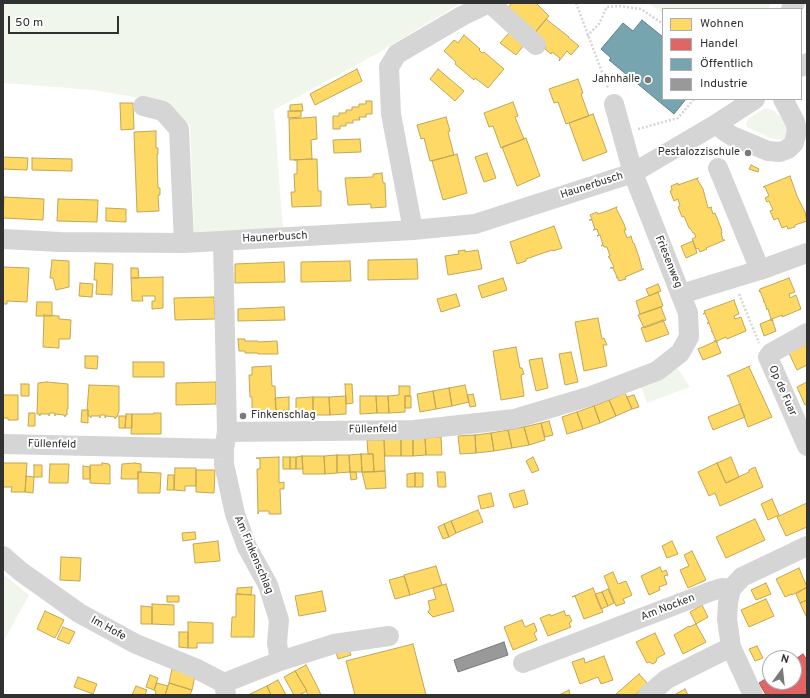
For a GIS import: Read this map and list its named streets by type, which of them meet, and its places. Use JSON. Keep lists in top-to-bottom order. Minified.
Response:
{"streets":{"street":["Haunerbusch","Friesenweg","Op de Fuar","Füllenfeld","Am Finkenschlag","Am Nocken","Im Hofe"]},"crossings":[["Haunerbusch","Friesenweg"],["Haunerbusch","Am Finkenschlag"],["Friesenweg","Füllenfeld"],["Füllenfeld","Am Finkenschlag"],["Am Finkenschlag","Im Hofe"]],"places":["Jahnhalle","Pestalozzischule","Finkenschlag"],"legend":["Wohnen","Handel","Öffentlich","Industrie"],"scale_bar":"50 m","north":"top"}
